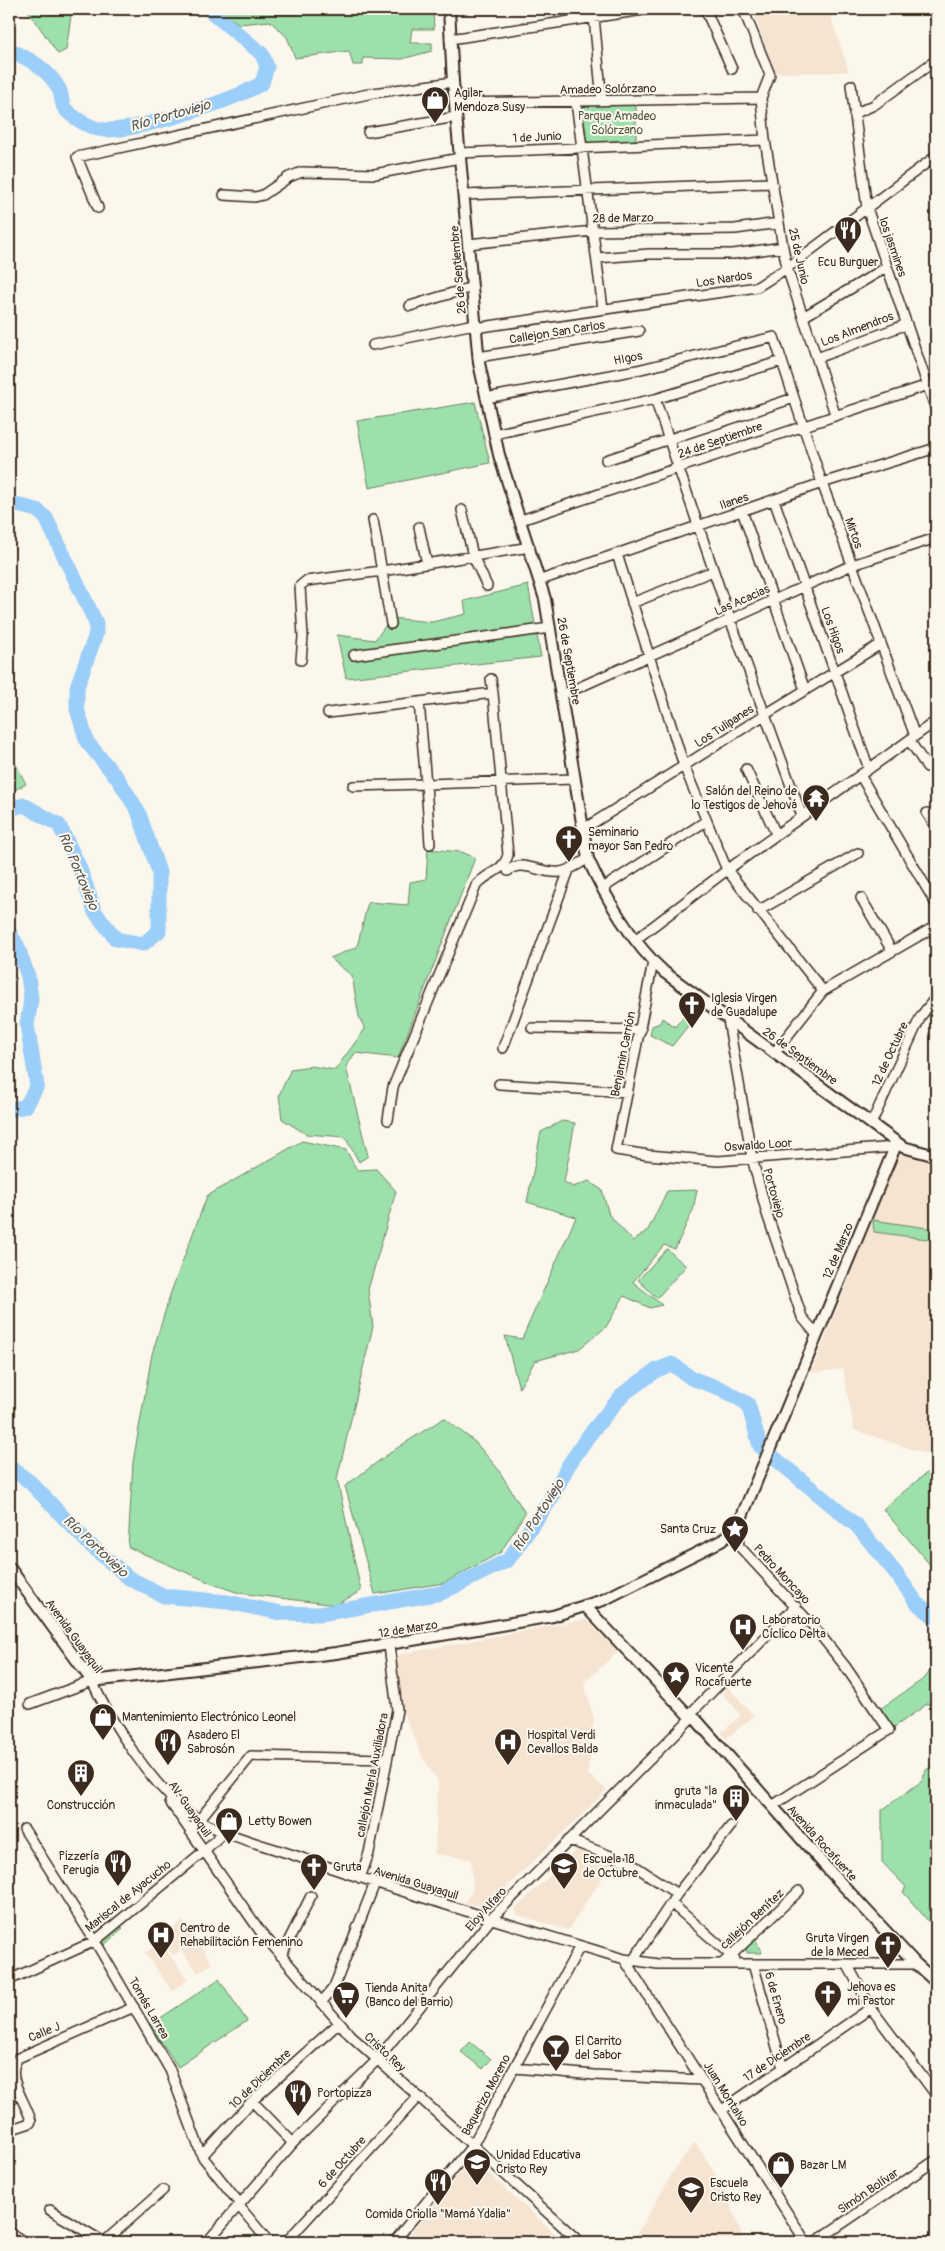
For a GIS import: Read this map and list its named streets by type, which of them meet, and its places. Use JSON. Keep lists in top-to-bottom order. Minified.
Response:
{"streets":{"street":["Amadeo Solórzano","1 de Junio","28 de Marzo","los jasmines","25 de Junio","26 de Septiembre","Los Nardos","Los Almendros","Callejon San Carlos","HIgos","24 de Septiembre","Ilanes","Mirtos","Las Acacias","Los Higos","Los Tulipanes","Benjamin Carrión","12 de Octubre","Oswaldo Loor","Portoviejo","12 de Marzo","Pedro Moncayo","Avenida Guayaquil","callejón María Auxiliadora","AV. Guayaquil","Avenida Rocafuerte","Mariscal de Ayacucho","Eloy Alfaro","callejón Benítez","6 de Enero","Tomás Larrea","Calle J","Cristo Rey","17 de Diciembre","10 de Diciembre","Juan Montalvo","Baquerizo Moreno","6 de Octubre","Simón Bolívar"]},"crossings":[["Amadeo Solórzano","25 de Junio"],["Amadeo Solórzano","26 de Septiembre"],["1 de Junio","25 de Junio"],["1 de Junio","26 de Septiembre"],["28 de Marzo","25 de Junio"],["28 de Marzo","26 de Septiembre"],["los jasmines","Los Nardos"],["los jasmines","Los Almendros"],["los jasmines","24 de Septiembre"],["25 de Junio","Los Nardos"],["25 de Junio","Los Almendros"],["25 de Junio","24 de Septiembre"],["26 de Septiembre","Los Nardos"],["26 de Septiembre","Callejon San Carlos"],["26 de Septiembre","HIgos"],["26 de Septiembre","24 de Septiembre"],["26 de Septiembre","Ilanes"],["26 de Septiembre","Las Acacias"],["26 de Septiembre","Los Tulipanes"],["26 de Septiembre","Benjamin Carrión"],["26 de Septiembre","12 de Octubre"],["26 de Septiembre","Oswaldo Loor"],["26 de Septiembre","Portoviejo"],["26 de Septiembre","12 de Marzo"],["HIgos","Mirtos"],["24 de Septiembre","Mirtos"],["Ilanes","Mirtos"],["Ilanes","Los Higos"],["Mirtos","Las Acacias"],["Mirtos","Los Tulipanes"],["Las Acacias","Los Higos"],["Los Higos","Los Tulipanes"],["Benjamin Carrión","Oswaldo Loor"],["Oswaldo Loor","Portoviejo"],["Oswaldo Loor","12 de Marzo"],["Portoviejo","12 de Marzo"],["12 de Marzo","Pedro Moncayo"],["12 de Marzo","Avenida Guayaquil"],["12 de Marzo","callejón María Auxiliadora"],["12 de Marzo","Avenida Rocafuerte"],["Pedro Moncayo","Avenida Rocafuerte"],["Pedro Moncayo","Eloy Alfaro"],["Avenida Guayaquil","callejón María Auxiliadora"],["Avenida Guayaquil","AV. Guayaquil"],["Avenida Guayaquil","Avenida Rocafuerte"],["Avenida Guayaquil","Mariscal de Ayacucho"],["Avenida Guayaquil","Eloy Alfaro"],["Avenida Guayaquil","callejón Benítez"],["Avenida Guayaquil","6 de Enero"],["Avenida Guayaquil","Juan Montalvo"],["Avenida Guayaquil","Baquerizo Moreno"],["AV. Guayaquil","Mariscal de Ayacucho"],["AV. Guayaquil","Cristo Rey"],["Avenida Rocafuerte","Eloy Alfaro"],["Mariscal de Ayacucho","Tomás Larrea"],["Mariscal de Ayacucho","Cristo Rey"],["Eloy Alfaro","Tomás Larrea"],["Eloy Alfaro","Cristo Rey"],["6 de Enero","17 de Diciembre"],["Tomás Larrea","Calle J"],["Tomás Larrea","10 de Diciembre"],["Cristo Rey","10 de Diciembre"],["Cristo Rey","Baquerizo Moreno"],["Cristo Rey","6 de Octubre"],["17 de Diciembre","Juan Montalvo"]],"water":["Río Portoviejo"],"parks":["Parque Amadeo Solórzano"],"places":{"shop":["Agilar Mendoza Susy","Mantenimiento Electrónico Leonel","Letty Bowen","Bazar LM"],"restaurant":["Ecu Burguer","Asadero El Sabrosón","Pizzería Perugia","Portopizza","Comida Criolla \"Mamá Ydalia\""],"temple":["Salón del Reino de lo Testigos de Jehová"],"church":["Seminario mayor San Pedro","Iglesia Virgen de Guadalupe","Gruta","Gruta Virgen de la Meced","Jehova es mi Pastor"],"place":["Santa Cruz","Vicente Rocafuerte"],"hospital":["Laboratorio Cíclico Delta","Hospital Verdi Cevallos Balda","Centro de Rehabilitación Femenino"],"building":["Construcción","gruta \"la inmaculada\""],"school or university":["Escuela 18 de Octubre","Unidad Educativa Cristo Rey","Escuela Cristo Rey"],"supermarket":["Tienda Anita (Banco del Barrio)"],"bar":["El Carrito del Sabor"]}}
